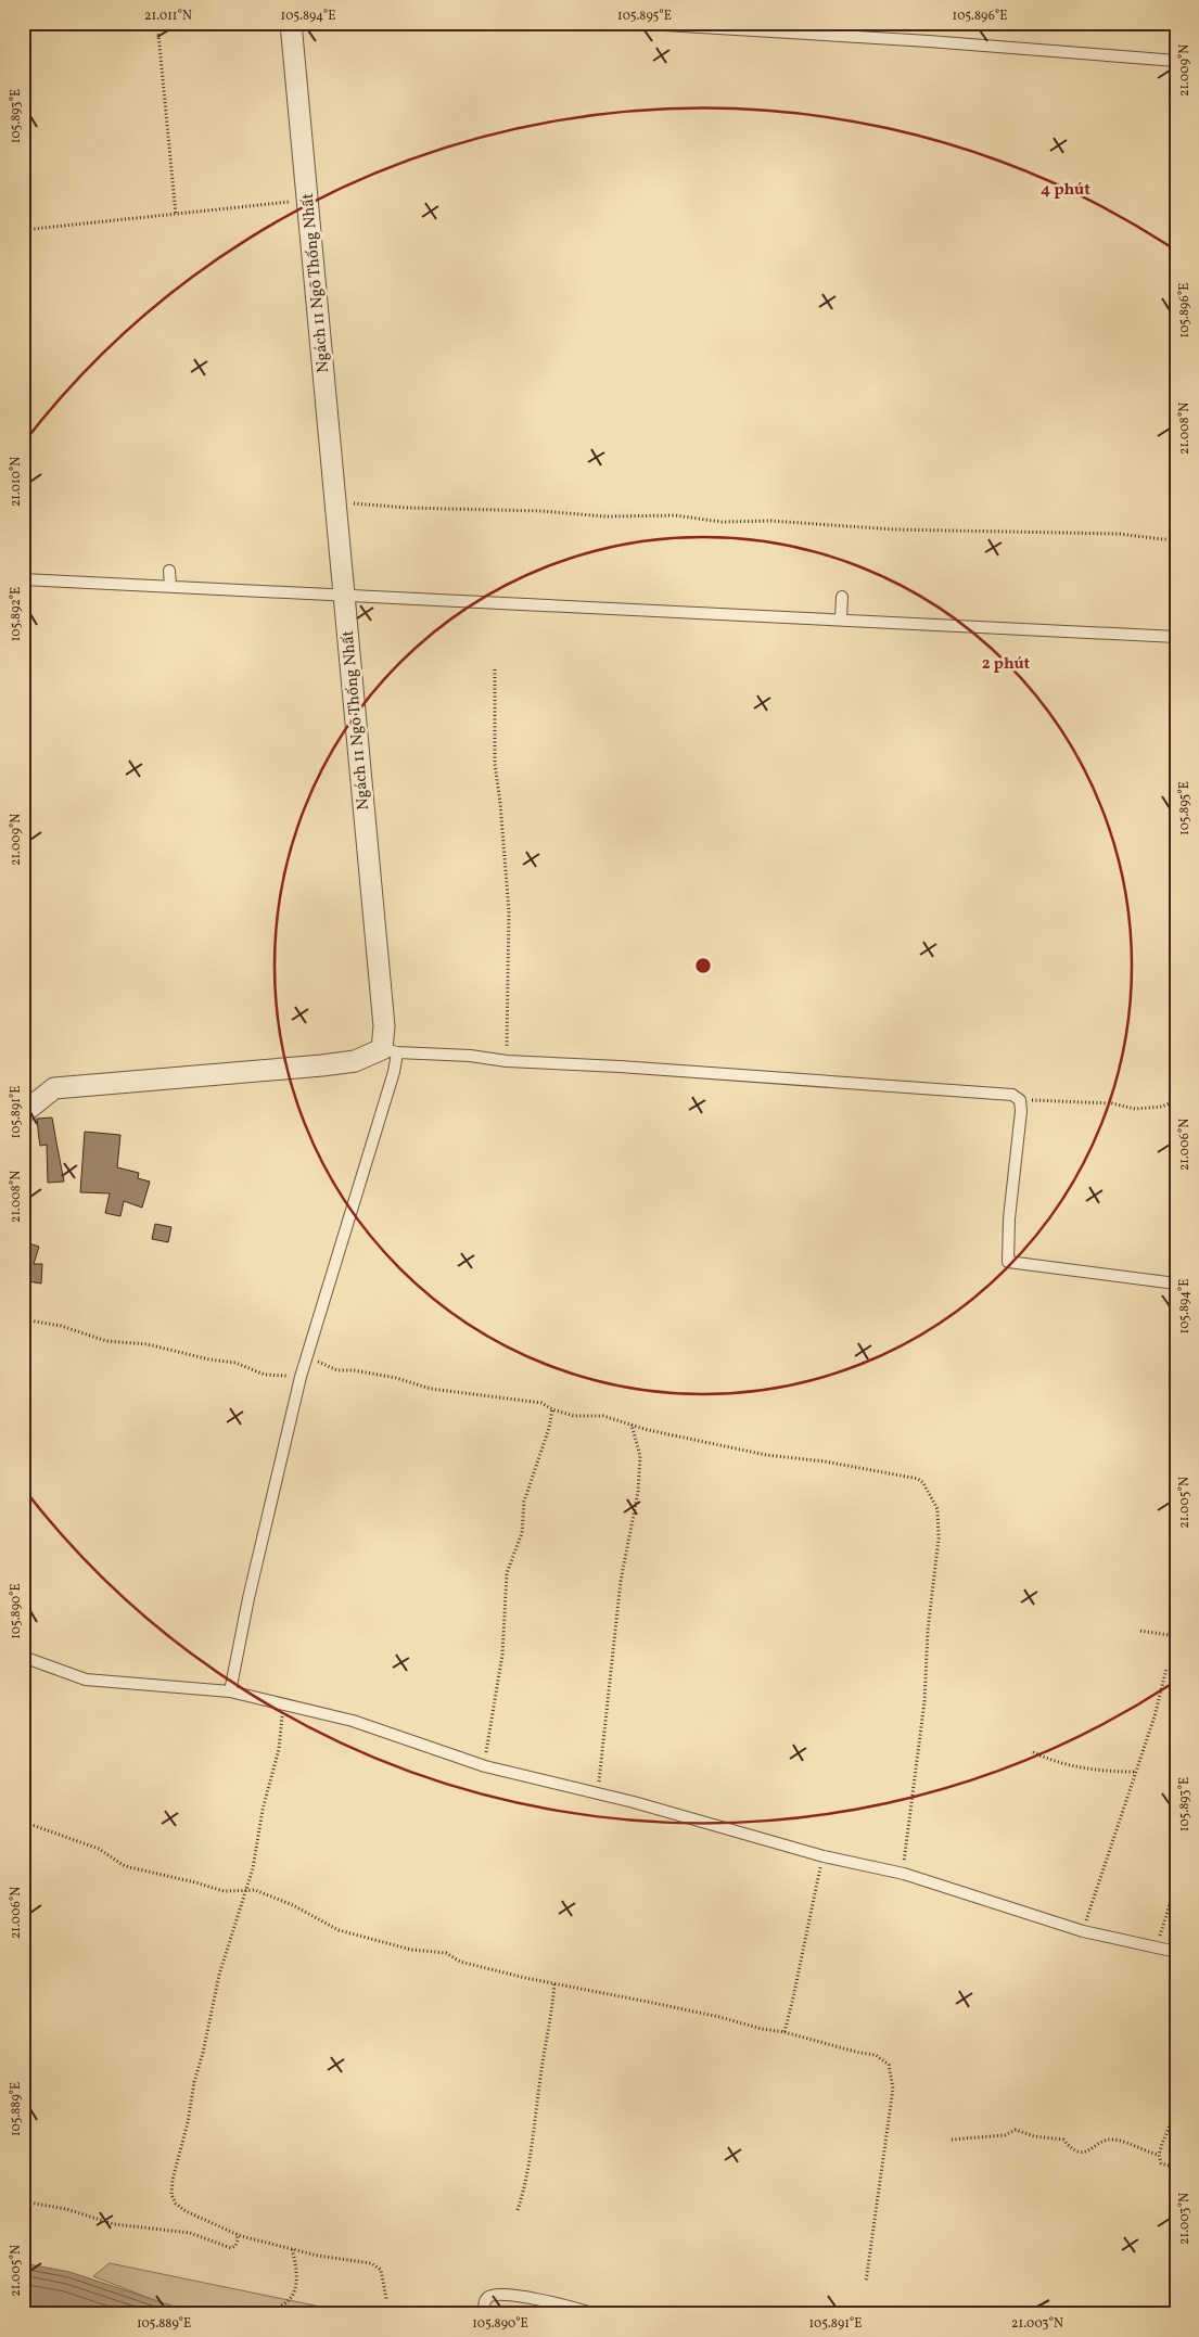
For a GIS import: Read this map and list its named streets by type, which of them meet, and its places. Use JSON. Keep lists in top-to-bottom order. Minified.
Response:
{"streets":{"street":["Ngách 11 Ngõ Thống Nhất"]},"coordinates":["21.011°N","105.894°E","105.895°E","105.896°E","21.009°N","105.893°E","21.008°N","21.010°N","105.892°E","105.891°E","21.006°N","21.005°N","105.890°E","105.889°E","21.003°N"],"rings":["4 phút","2 phút"]}
